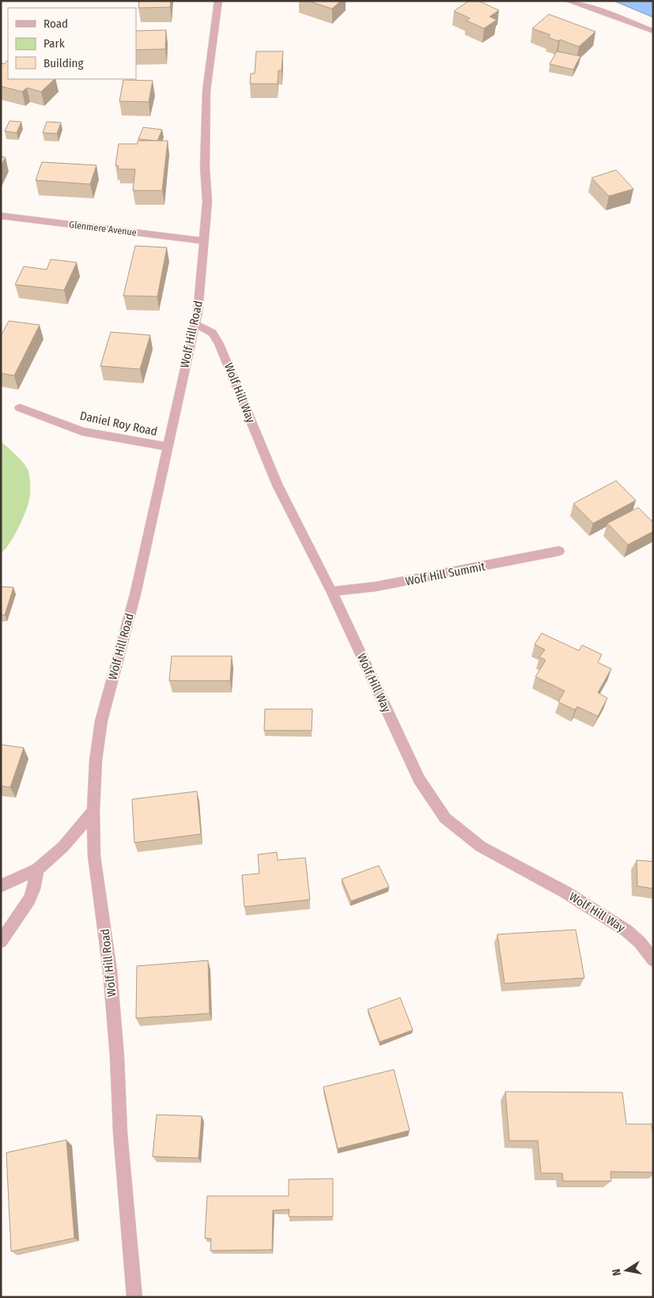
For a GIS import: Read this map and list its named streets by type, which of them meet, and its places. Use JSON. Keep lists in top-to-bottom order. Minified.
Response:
{"streets":{"street":["Glenmere Avenue","Wolf Hill Road","Wolf Hill Way","Daniel Roy Road","Wolf Hill Summit"]},"crossings":[["Glenmere Avenue","Wolf Hill Road"],["Wolf Hill Road","Wolf Hill Way"],["Wolf Hill Road","Daniel Roy Road"],["Wolf Hill Way","Wolf Hill Summit"]],"legend":["Road","Park","Building"],"north":"left"}
